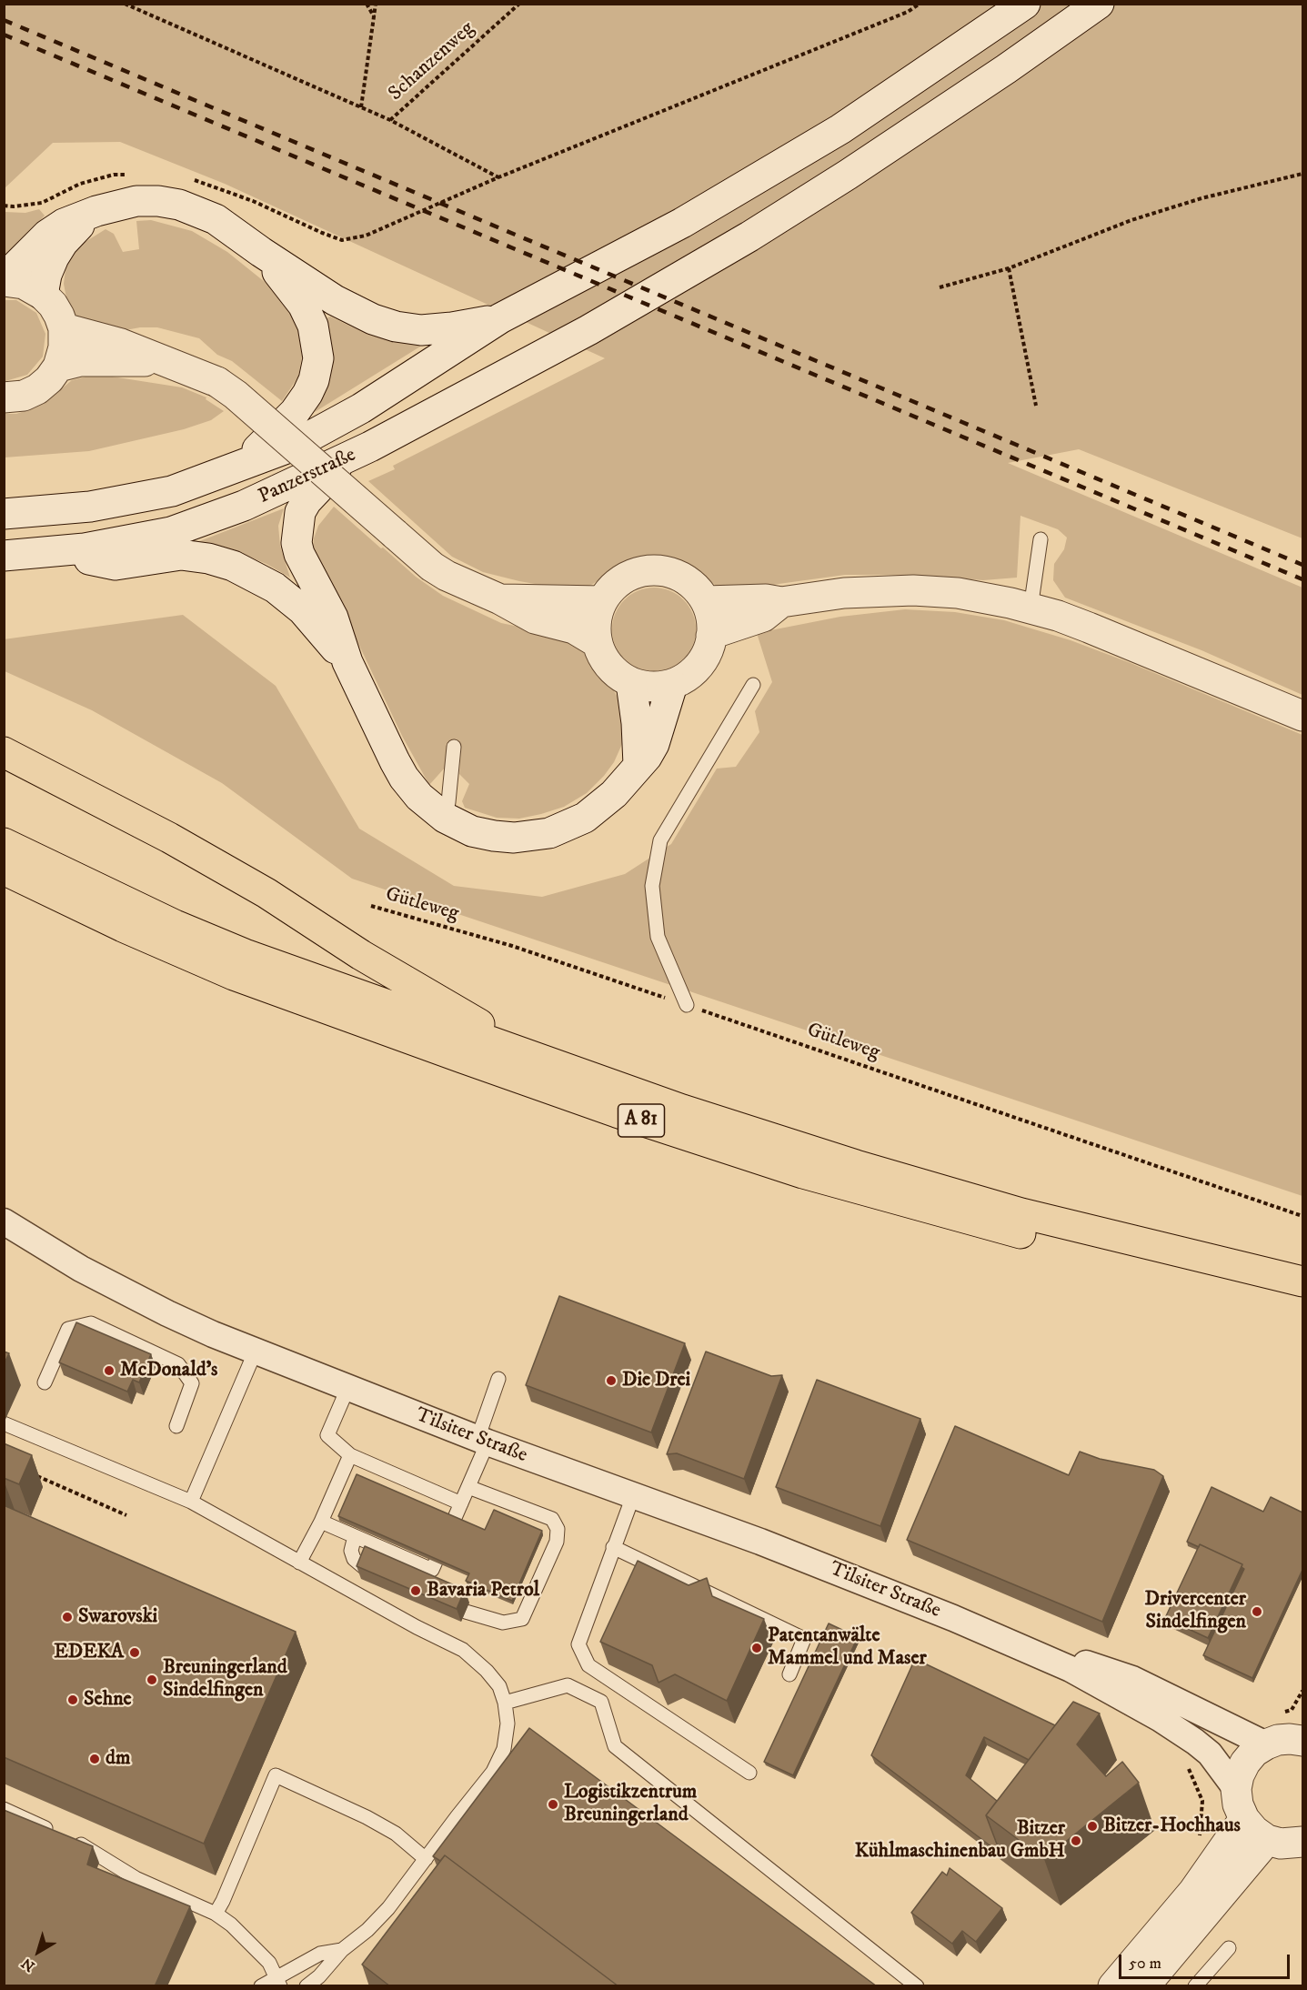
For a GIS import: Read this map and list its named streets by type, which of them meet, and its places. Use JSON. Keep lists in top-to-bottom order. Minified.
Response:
{"streets":{"highway":["A 81"],"main road":["Panzerstraße"],"street":["Tilsiter Straße"],"path":["Schanzenweg","Gütleweg"]},"places":["McDonald's","Die Drei","Bavaria Petrol","Drivercenter Sindelfingen","Swarovski","Patentanwälte Mammel und Maser","EDEKA","Breuningerland Sindelfingen","Sehne","dm","Logistikzentrum Breuningerland","Bitzer-Hochhaus","Bitzer Kühlmaschinenbau GmbH"],"scale_bar":"50 m","north":"bottom left"}
